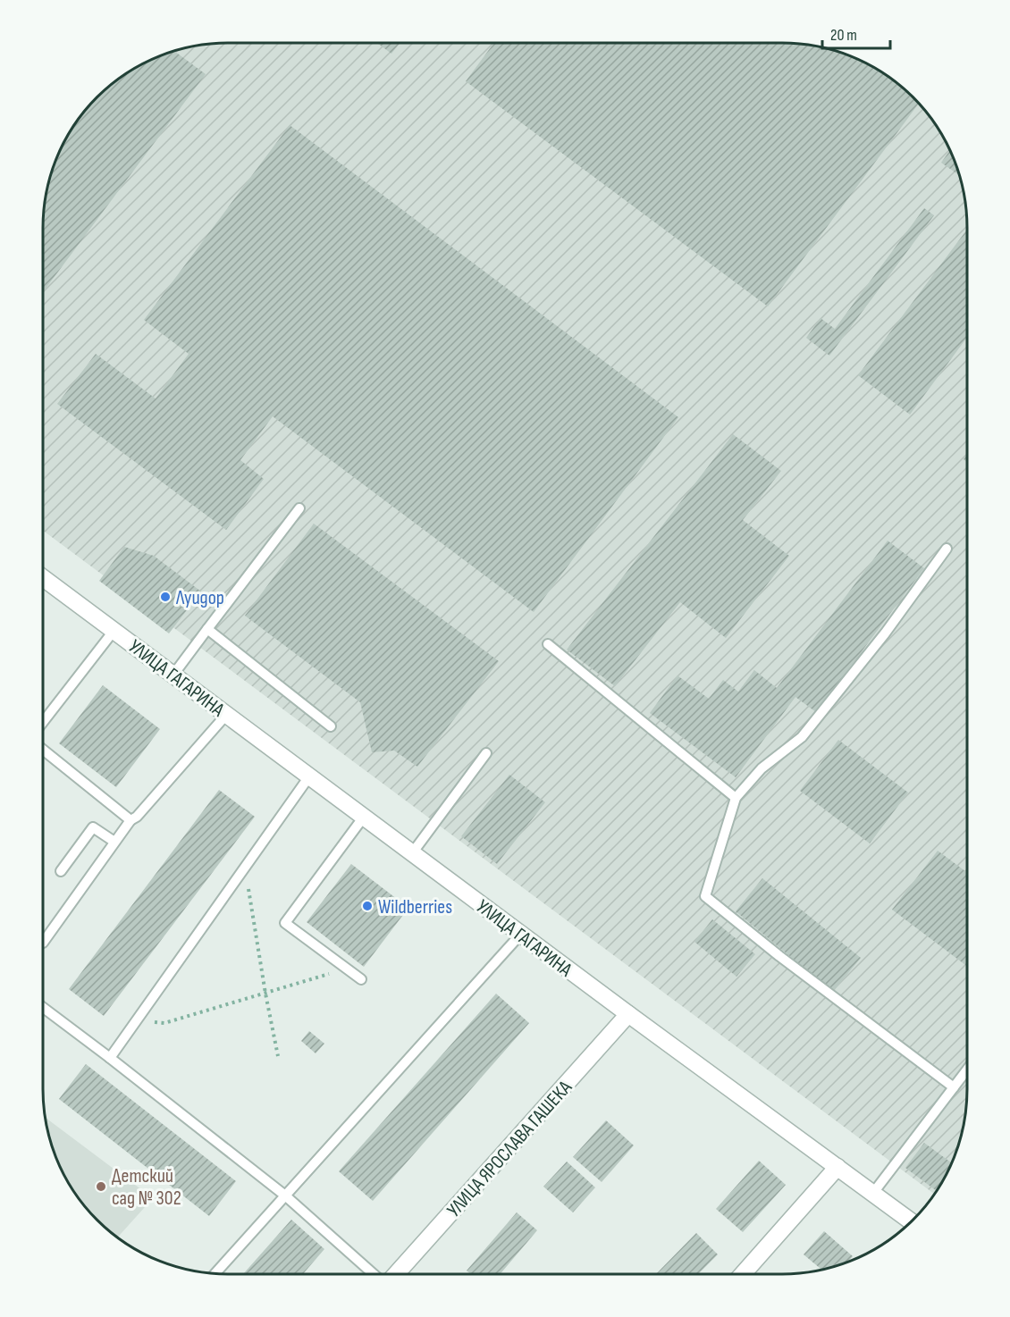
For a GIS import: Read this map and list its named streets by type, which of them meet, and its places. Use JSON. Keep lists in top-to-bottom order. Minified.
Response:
{"streets":{"street":["УЛИЦА ГАГАРИНА","УЛИЦА ЯРОСЛАВА ГАШЕКА"]},"crossings":[["УЛИЦА ГАГАРИНА","УЛИЦА ЯРОСЛАВА ГАШЕКА"]],"places":["Луидор","Wildberries","Детский сад № 302"],"scale_bar":"20 m"}
